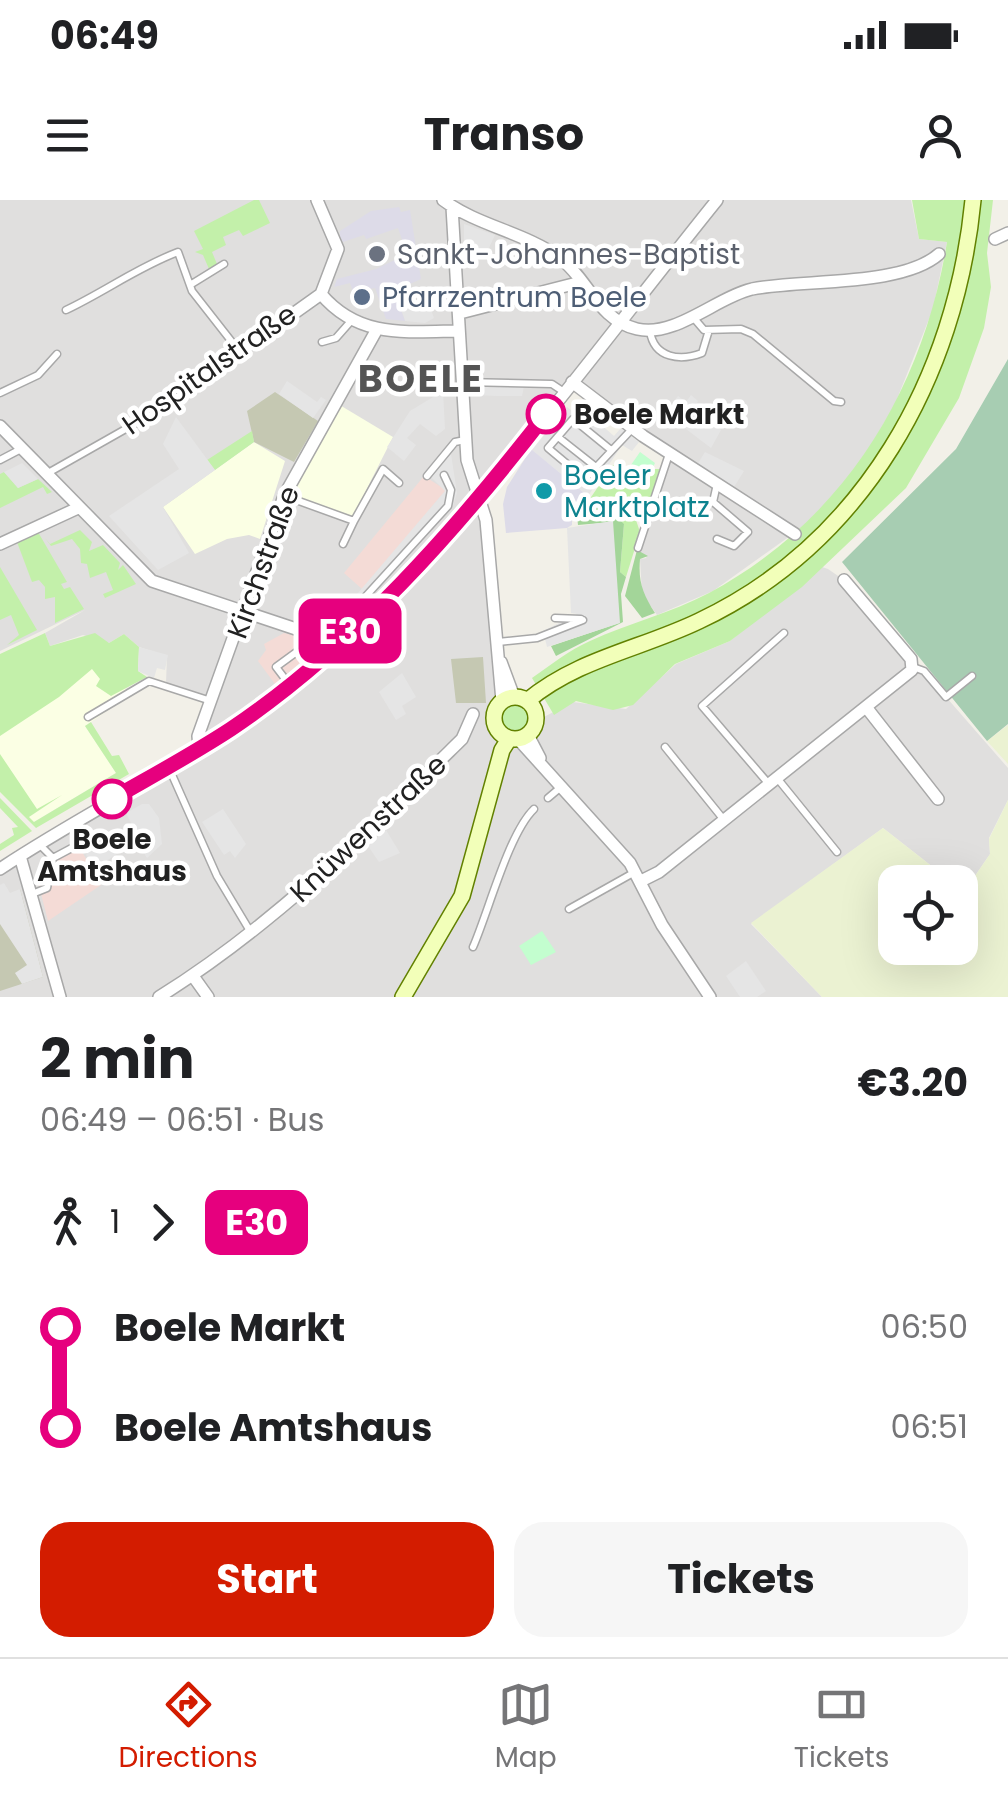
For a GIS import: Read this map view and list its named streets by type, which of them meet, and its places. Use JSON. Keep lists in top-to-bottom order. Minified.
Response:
{"streets":{"street":["Hospitalstraße","Kirchstraße","Knüwenstraße"]},"districts":["BOELE"],"places":["Sankt-Johannes-Baptist","Pfarrzentrum Boele","Boele Markt","Boeler Marktplatz","Boele Amtshaus"],"lines":["bus line E30"],"page":{"status":"06:49","header":"Transo","on_map":"E30","heading":["2 min","06:49 – 06:51 · Bus","€3.20"],"legs":["1","E30"],"list":[{"name":"Boele Markt","value":"06:50"},{"name":"Boele Amtshaus","value":"06:51"}],"buttons":["Start","Tickets"],"tabs":["Directions","Map","Tickets"]}}
